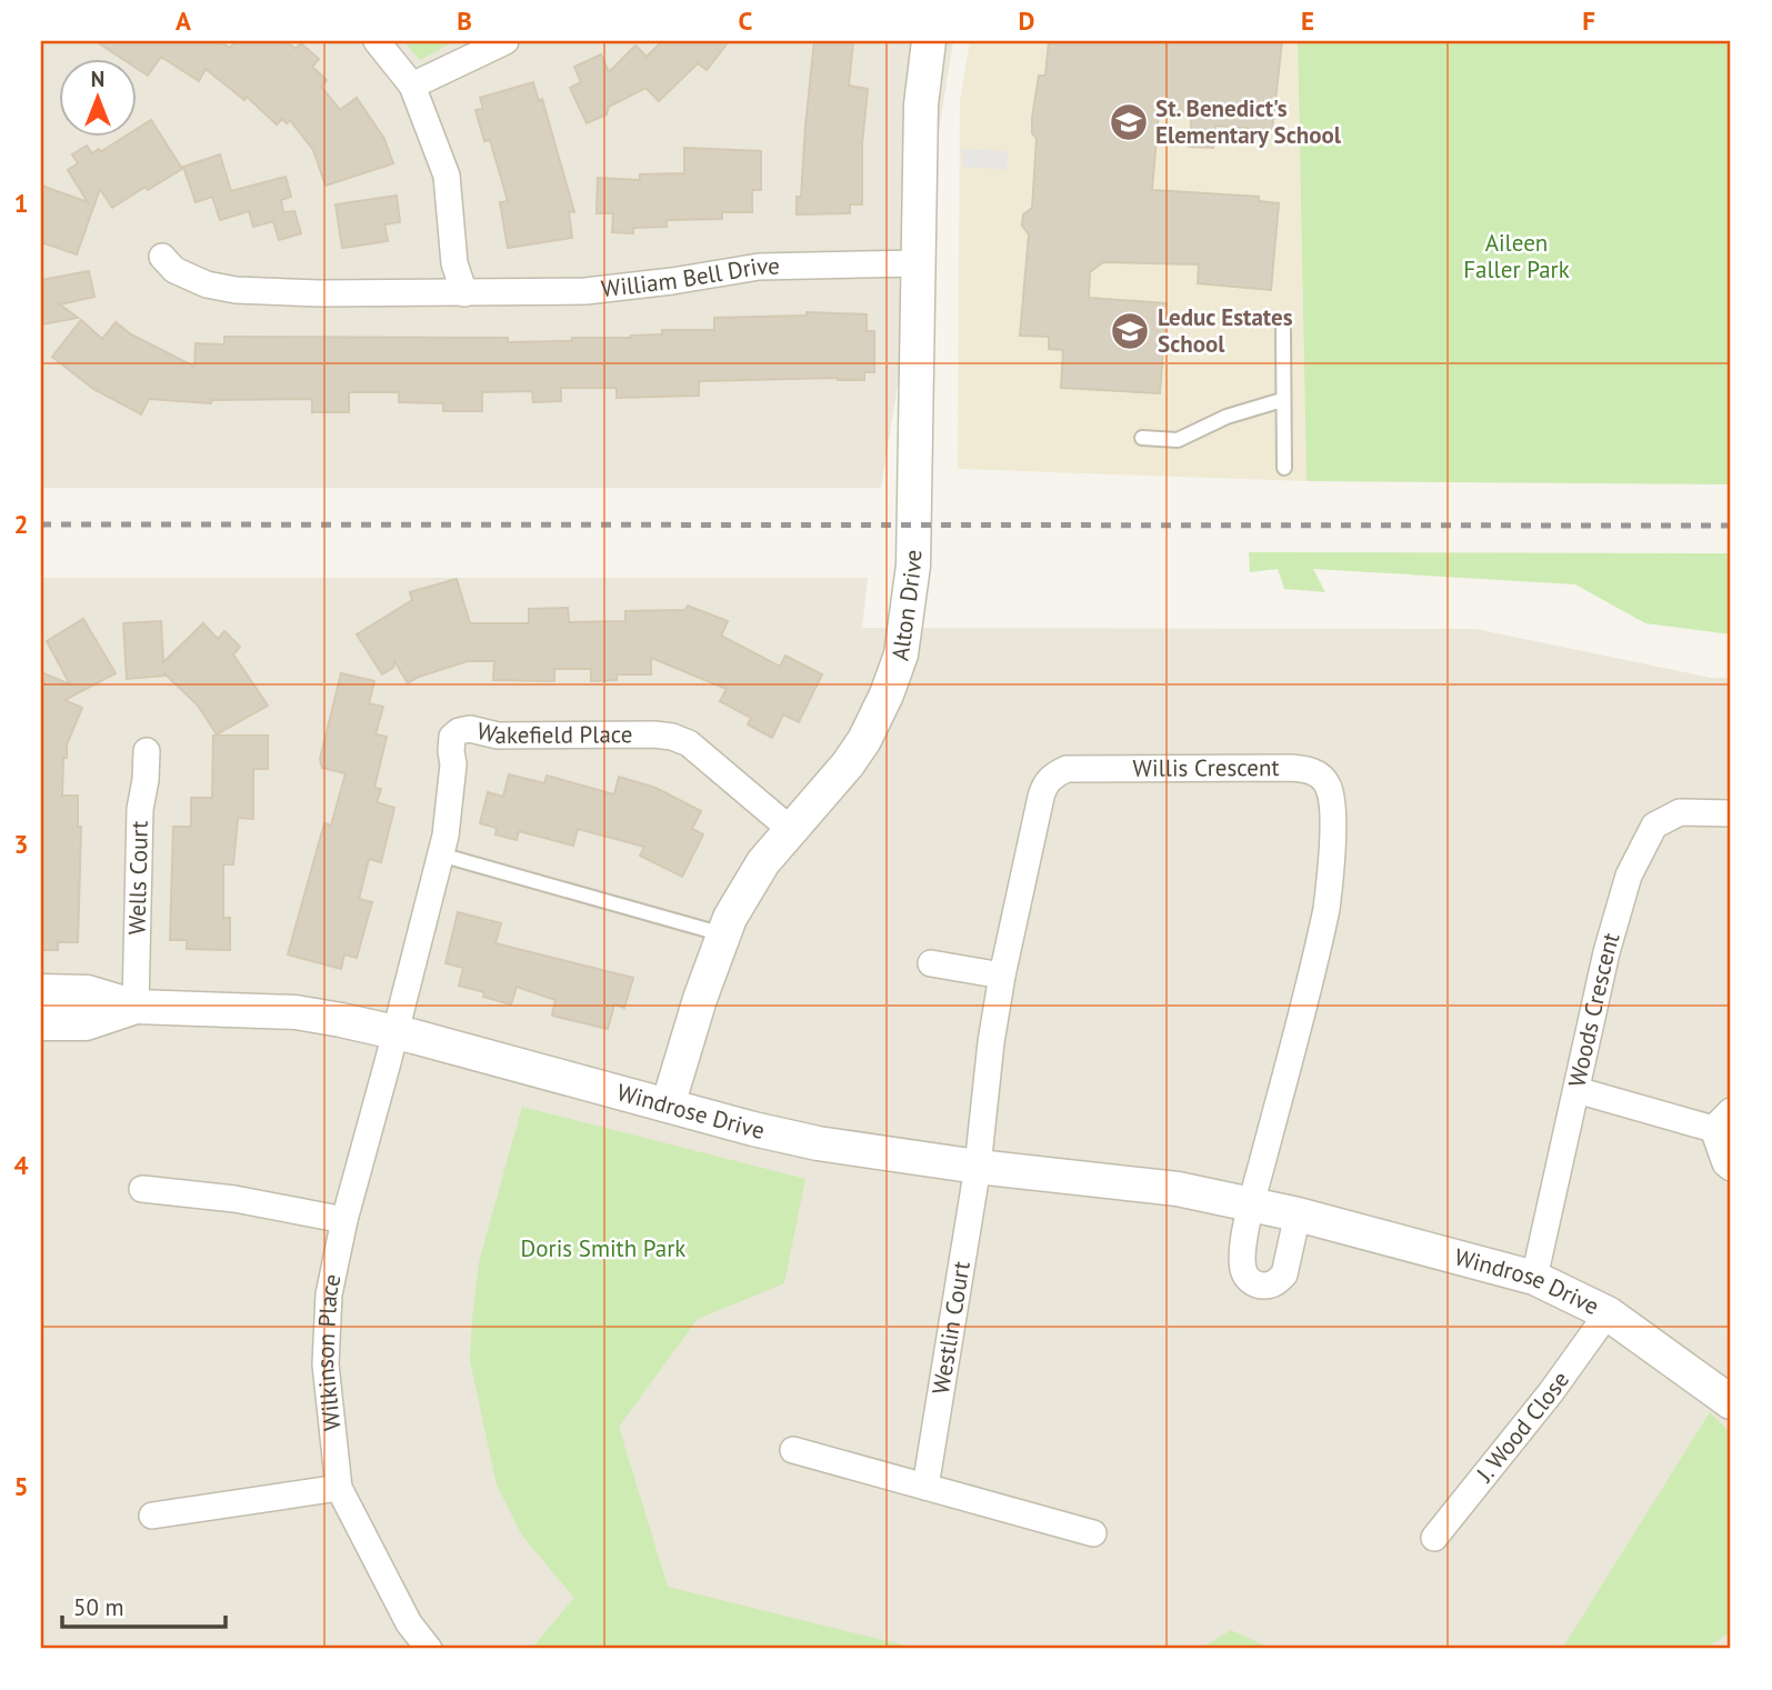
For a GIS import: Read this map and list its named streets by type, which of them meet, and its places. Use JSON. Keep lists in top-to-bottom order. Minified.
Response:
{"streets":{"street":["William Bell Drive","Alton Drive","Wakefield Place","Willis Crescent","Wells Court","Woods Crescent","Windrose Drive","Westlin Court","Wilkinson Place","J. Wood Close"]},"crossings":[["William Bell Drive","Alton Drive"],["Alton Drive","Wakefield Place"],["Alton Drive","Windrose Drive"],["Wakefield Place","Windrose Drive"],["Wakefield Place","Wilkinson Place"],["Willis Crescent","Windrose Drive"],["Willis Crescent","Westlin Court"],["Wells Court","Windrose Drive"],["Woods Crescent","Windrose Drive"],["Windrose Drive","Westlin Court"],["Windrose Drive","Wilkinson Place"],["Windrose Drive","J. Wood Close"]],"parks":["Aileen Faller Park","Doris Smith Park"],"places":{"school or university":["St. Benedict's Elementary School","Leduc Estates School"]},"scale_bar":"50 m","north":"top","grid":{"columns":["A","B","C","D","E","F"],"rows":["1","2","3","4","5"]}}
